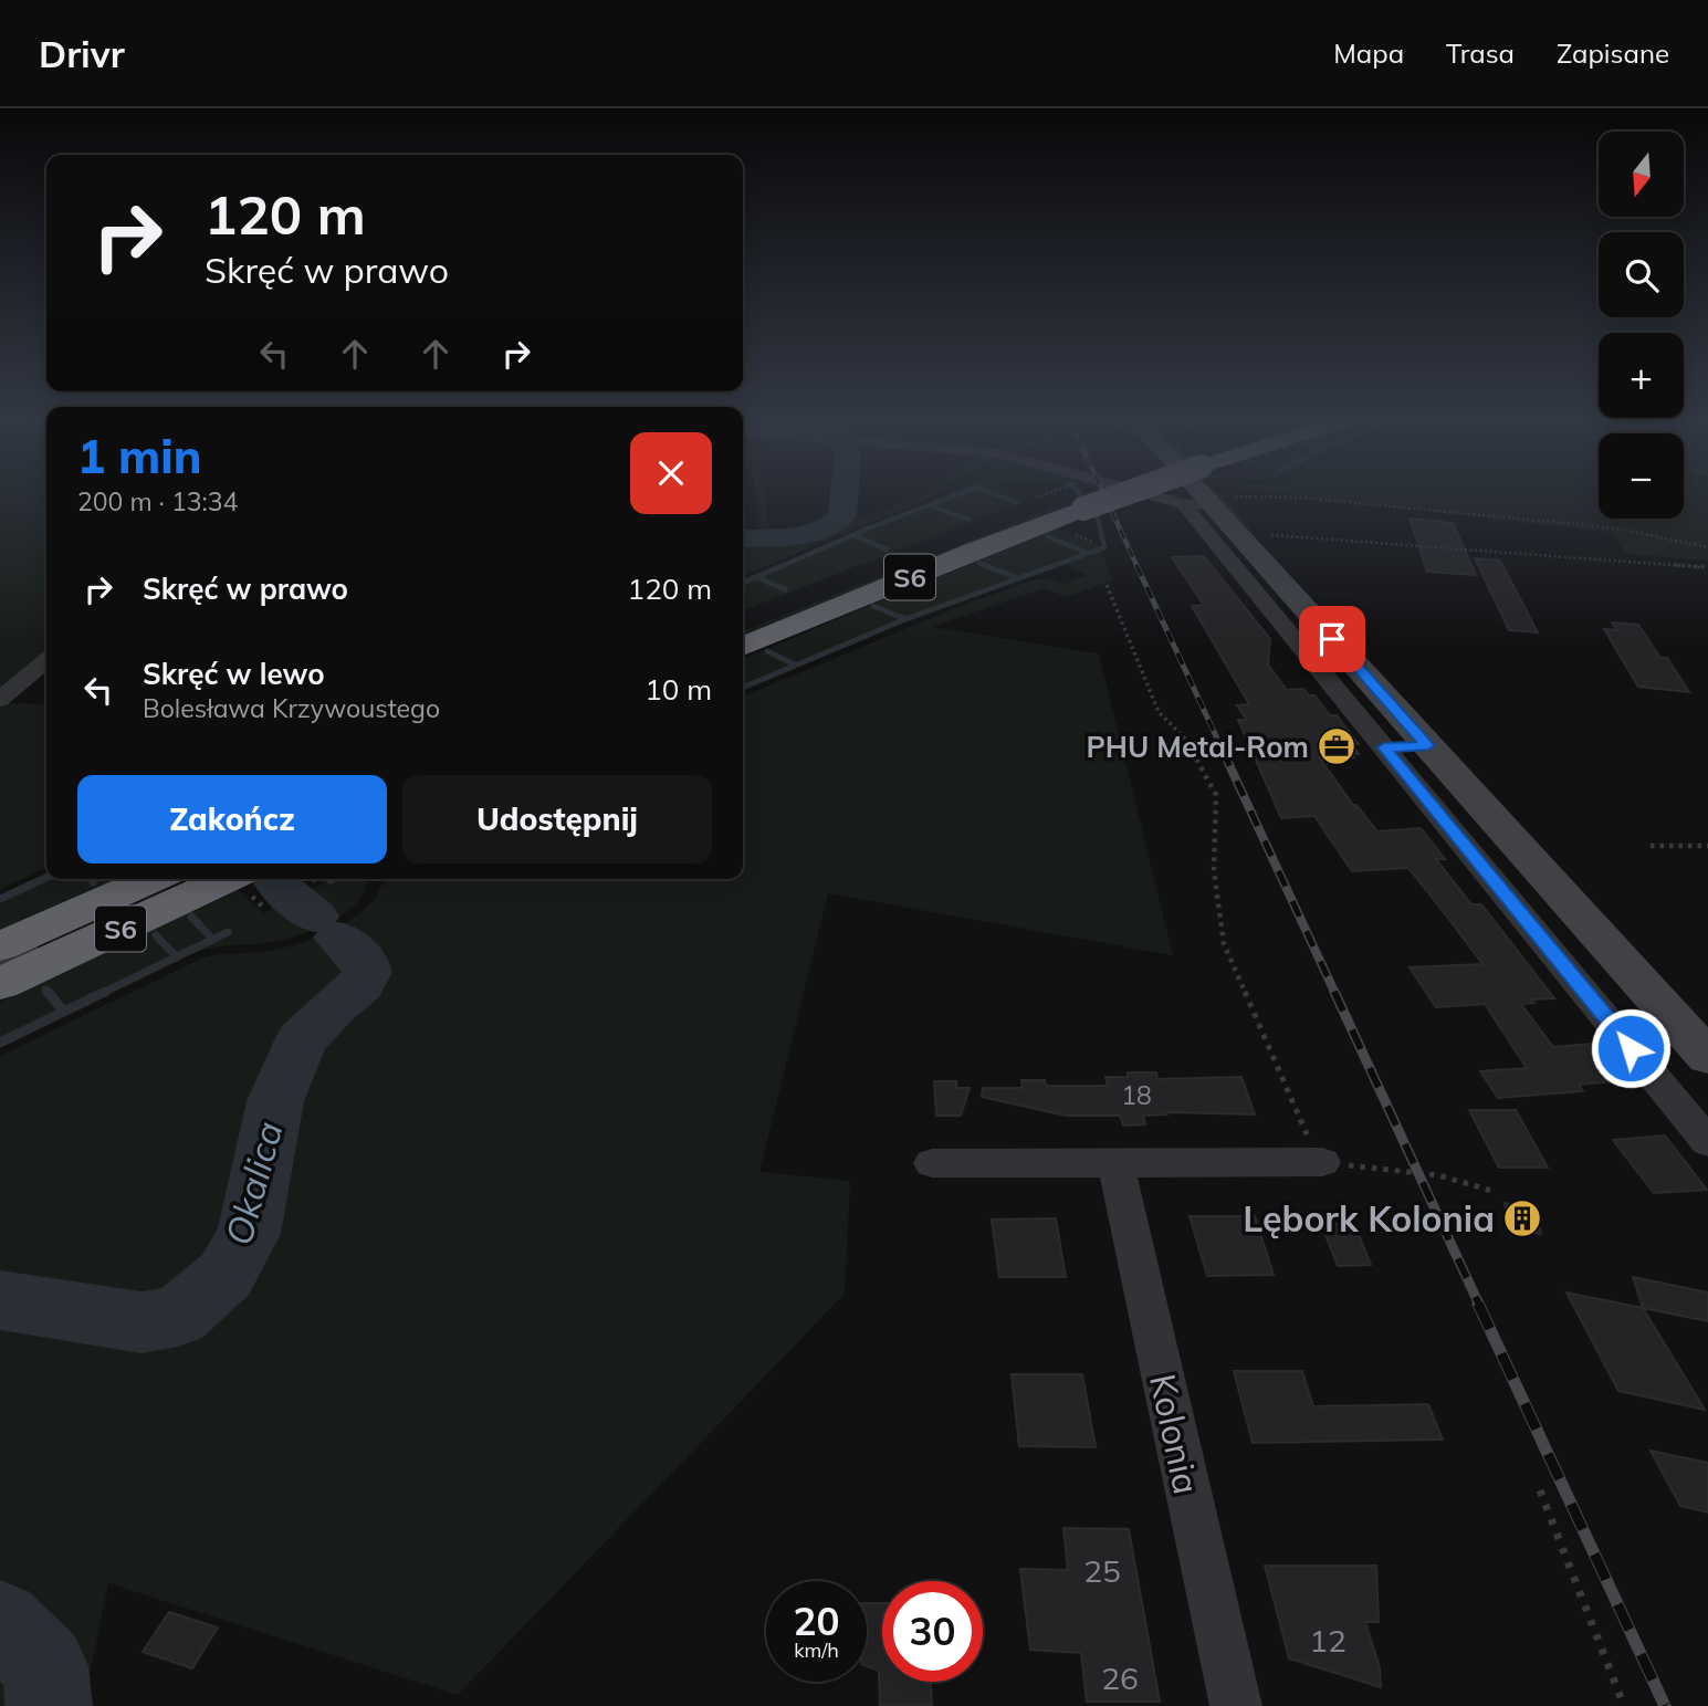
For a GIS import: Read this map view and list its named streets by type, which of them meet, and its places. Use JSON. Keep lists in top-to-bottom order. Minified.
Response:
{"streets":{"highway":["S6"],"street":["Kolonia"]},"water":["Okalica"],"places":{"office":["PHU Metal-Rom"],"building":["Lębork Kolonia"]},"house_numbers":["18","25","12","26"],"north":"bottom","page":{"header":"Drivr","nav":["Mapa","Trasa","Zapisane"],"map_buttons":["+","−"],"turn":["120 m","Skręć w prawo"],"heading":["1 min","200 m · 13:34"],"list":[{"name":"Skręć w prawo","value":"120 m"},{"name":"Skręć w lewo","note":"Bolesława Krzywoustego","value":"10 m"}],"buttons":["Zakończ","Udostępnij"],"speed":"20 km/h","limit":"30"}}
